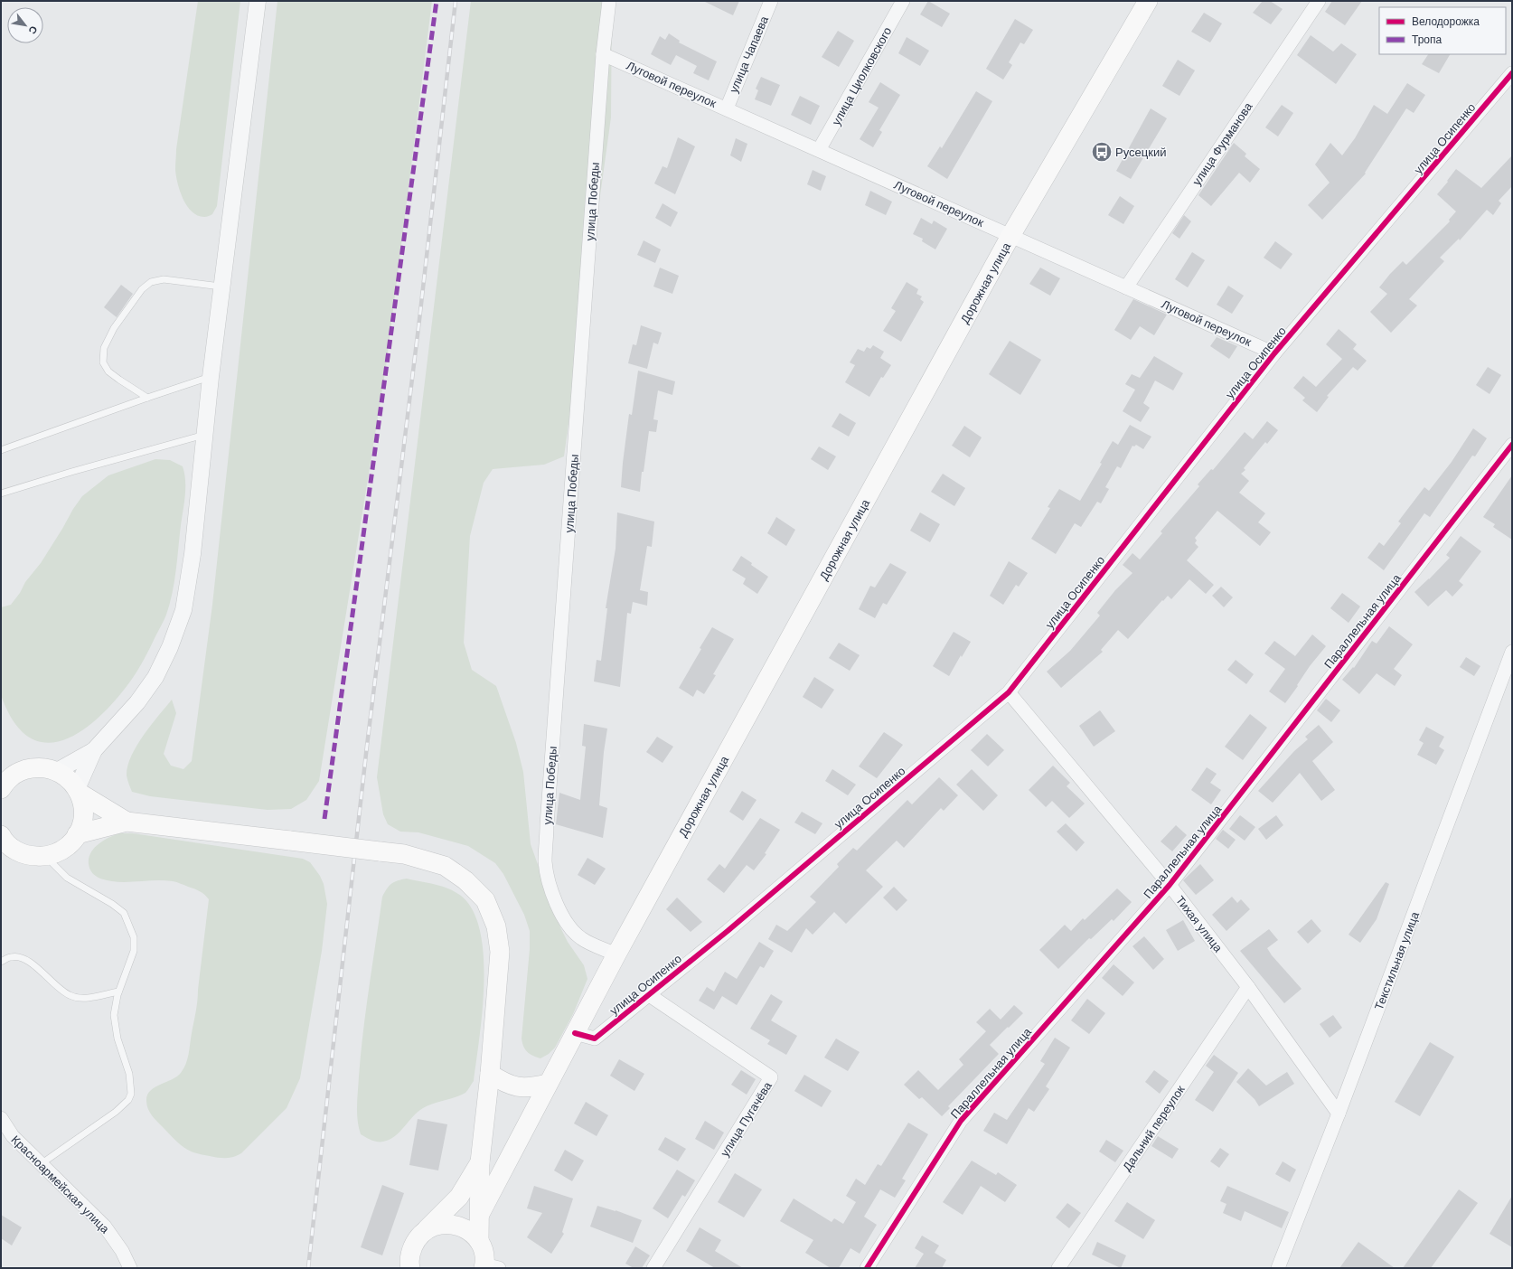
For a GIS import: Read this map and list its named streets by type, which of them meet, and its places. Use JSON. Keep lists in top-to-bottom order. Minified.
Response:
{"streets":{"main road":["Дорожная улица"],"street":["улица Чапаева","улица Циолковского","Луговой переулок","улица Осипенко","улица Фурманова","улица Победы","Параллельная улица","Тихая улица","Текстильная улица","улица Пугачёва","Дальний переулок","Красноармейская улица"]},"crossings":[["улица Чапаева","Луговой переулок"],["улица Циолковского","Луговой переулок"],["Луговой переулок","улица Осипенко"],["Луговой переулок","улица Фурманова"],["Луговой переулок","улица Победы"],["Луговой переулок","Дорожная улица"],["улица Осипенко","Дорожная улица"],["улица Осипенко","Тихая улица"],["улица Осипенко","улица Пугачёва"],["улица Победы","Дорожная улица"],["Параллельная улица","Тихая улица"],["Тихая улица","Текстильная улица"],["Тихая улица","Дальний переулок"]],"places":{"bus stop":["Русецкий"]},"legend":["Велодорожка","Тропа"],"north":"bottom right"}
